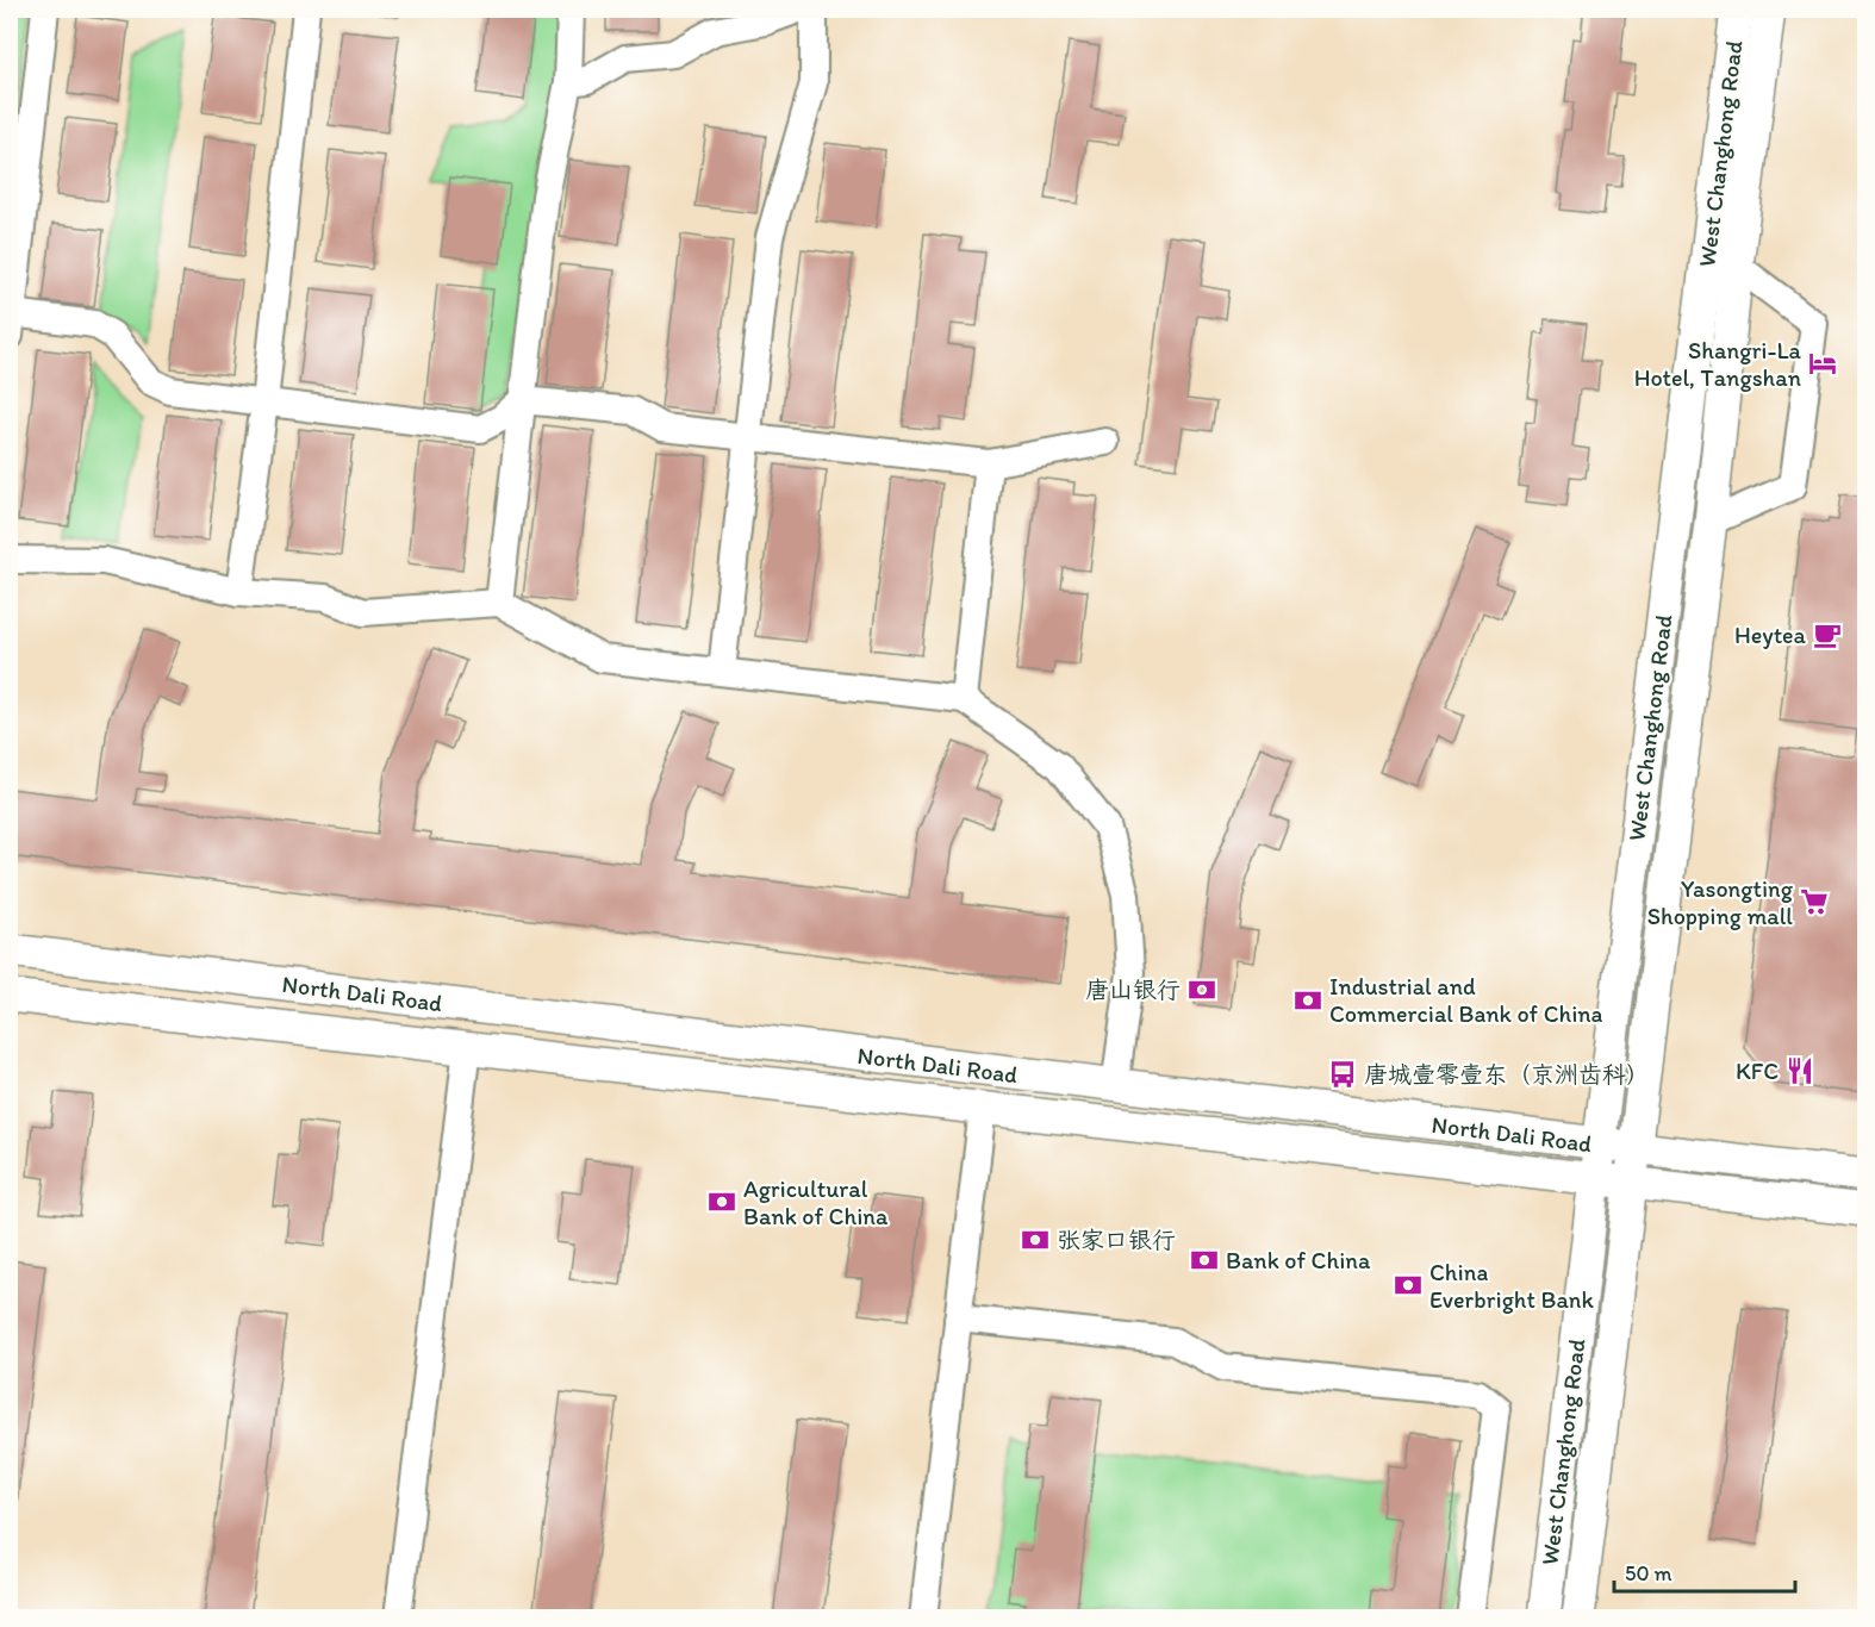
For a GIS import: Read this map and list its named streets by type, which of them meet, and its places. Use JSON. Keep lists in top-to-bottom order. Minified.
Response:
{"streets":{"main road":["West Changhong Road","North Dali Road"]},"crossings":[["West Changhong Road","North Dali Road"]],"places":{"hotel":["Shangri-La Hotel, Tangshan"],"cafe":["Heytea"],"supermarket":["Yasongting Shopping mall"],"bank":["唐山银行","Industrial and Commercial Bank of China","Agricultural Bank of China","张家口银行","Bank of China","China Everbright Bank"],"restaurant":["KFC"],"bus stop":["唐城壹零壹东（京洲齿科）"]},"scale_bar":"50 m"}
